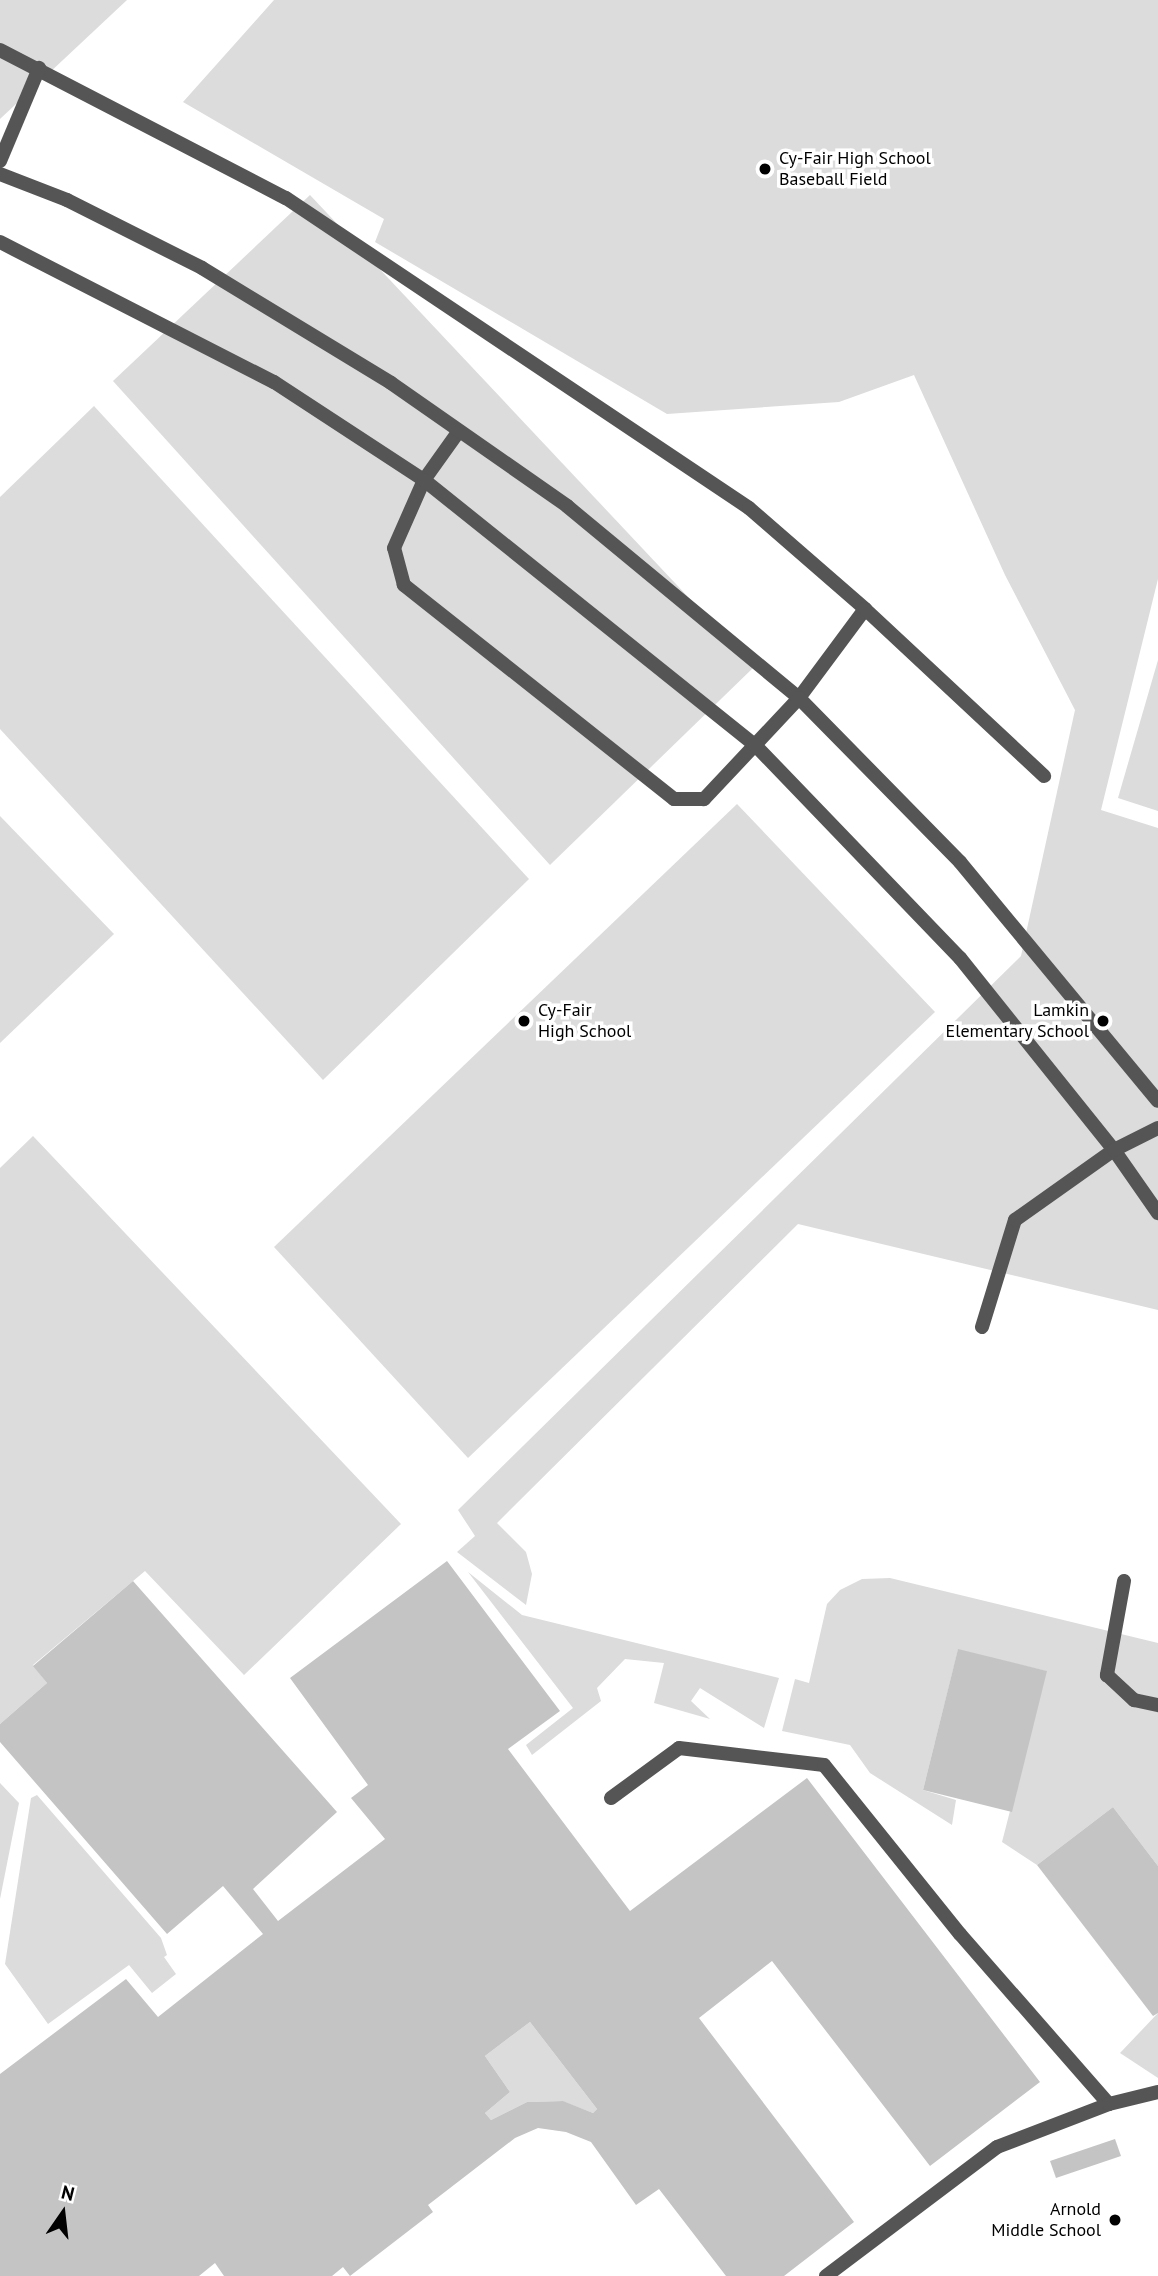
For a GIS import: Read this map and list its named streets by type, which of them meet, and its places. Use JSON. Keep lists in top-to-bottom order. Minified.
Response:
{"places":["Cy-Fair High School Baseball Field","Cy-Fair High School","Lamkin Elementary School","Arnold Middle School"],"north":"top"}
